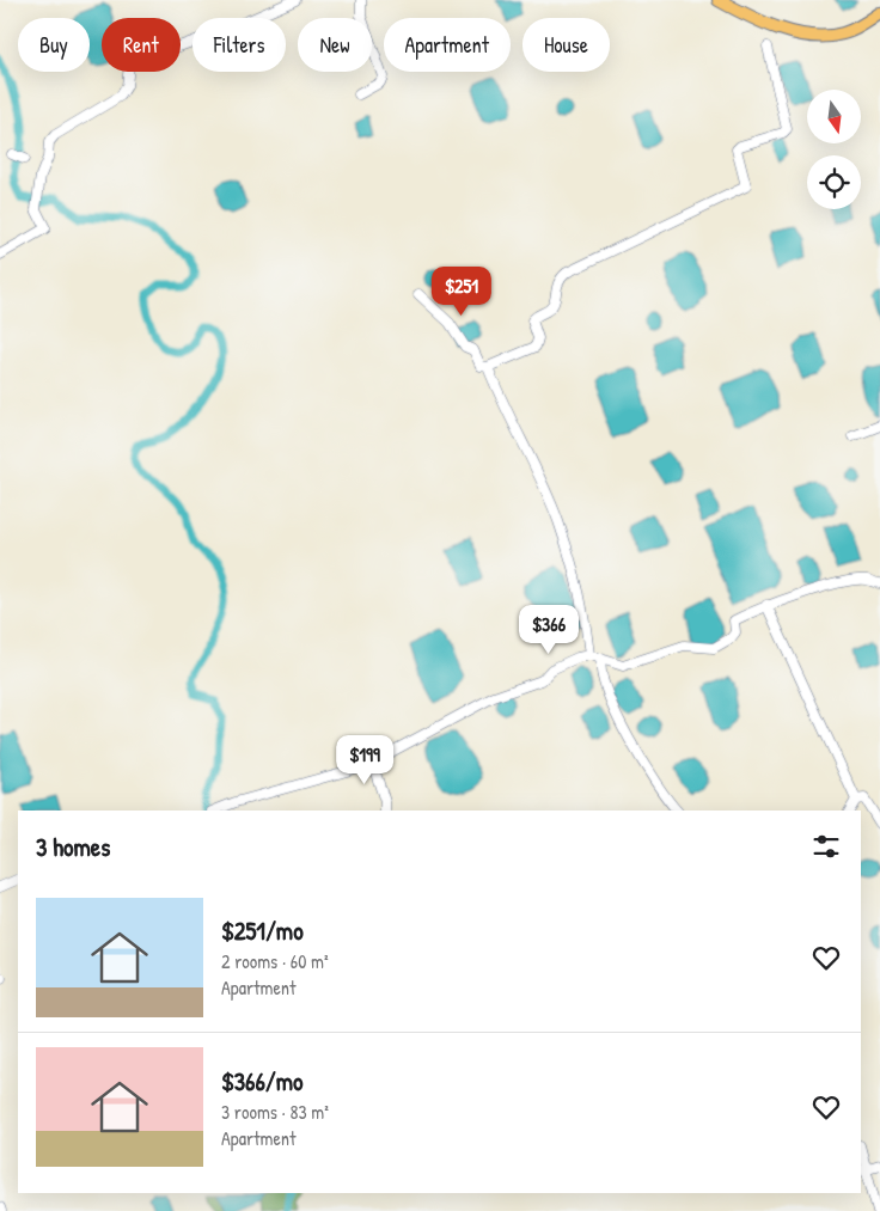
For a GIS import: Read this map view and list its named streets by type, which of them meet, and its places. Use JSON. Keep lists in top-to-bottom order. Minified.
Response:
{"north":"bottom","page":{"chip":["Buy","Rent","Filters","New","Apartment","House"],"price":["$251","$366","$199"],"heading":"3 homes","list":[{"name":"$251/mo","note":"2 rooms · 60 m² · Apartment"},{"name":"$366/mo","note":"3 rooms · 83 m² · Apartment"}]}}
